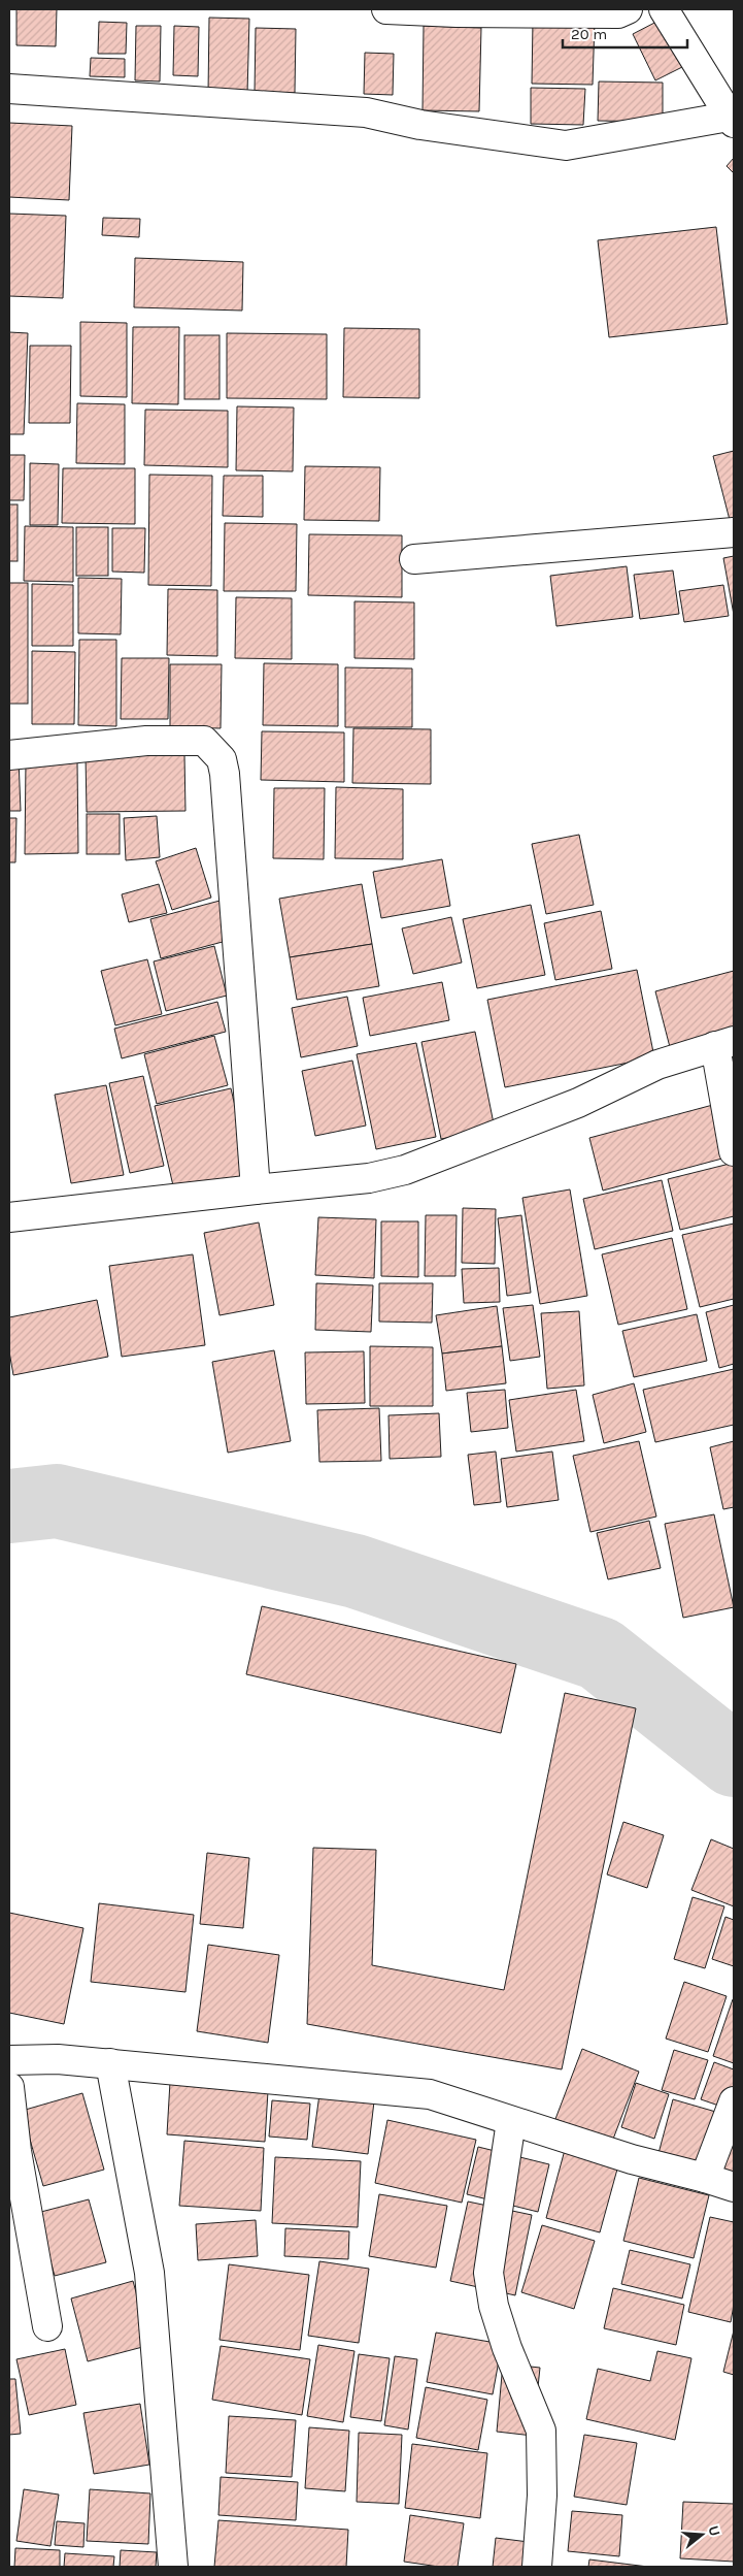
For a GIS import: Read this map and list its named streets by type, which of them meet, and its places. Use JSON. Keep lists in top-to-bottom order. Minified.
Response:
{"scale_bar":"20 m","north":"right"}
